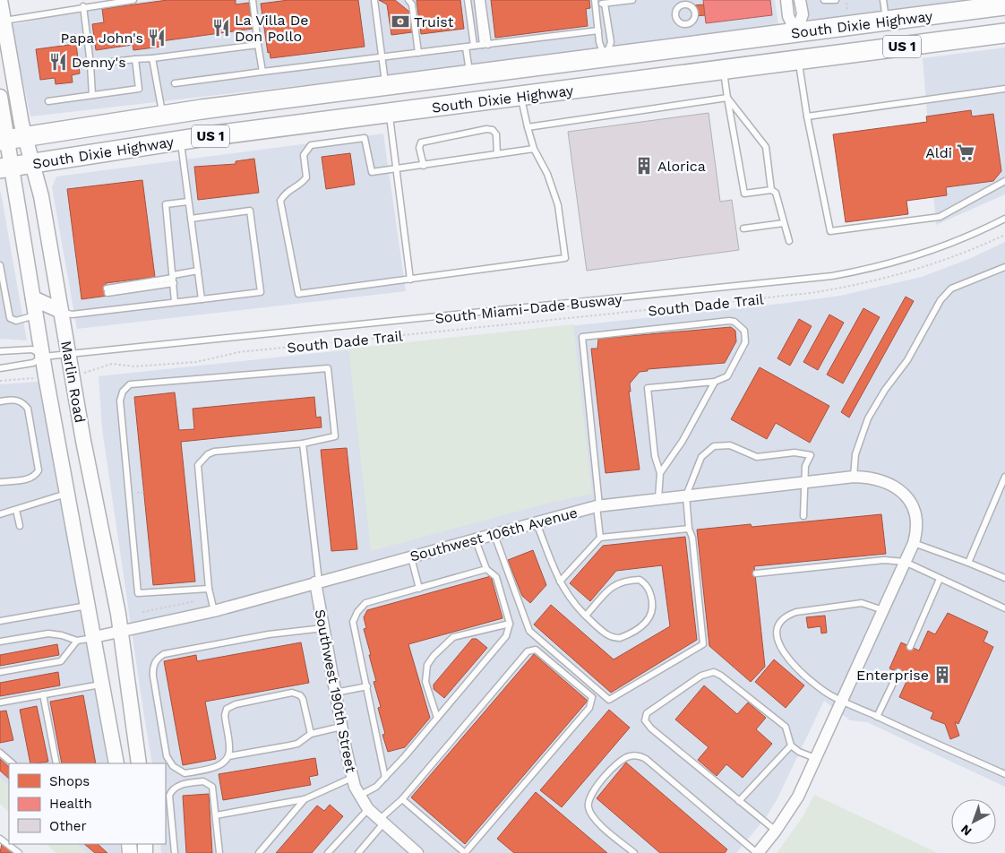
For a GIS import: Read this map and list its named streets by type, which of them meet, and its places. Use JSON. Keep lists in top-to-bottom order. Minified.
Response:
{"streets":{"highway":["South Dixie Highway","US 1"],"street":["Marlin Road","Southwest 106th Avenue","Southwest 190th Street"],"lane":["South Miami-Dade Busway"],"path":["South Dade Trail"]},"crossings":[["South Dixie Highway","Marlin Road"],["South Miami-Dade Busway","Marlin Road"],["Marlin Road","Southwest 106th Avenue"],["Southwest 106th Avenue","Southwest 190th Street"]],"places":{"bank":["Truist"],"restaurant":["La Villa De Don Pollo","Papa John's","Denny's"],"supermarket":["Aldi"],"building":["Alorica","Enterprise"]},"legend":["Shops","Health","Other"],"north":"bottom left"}
